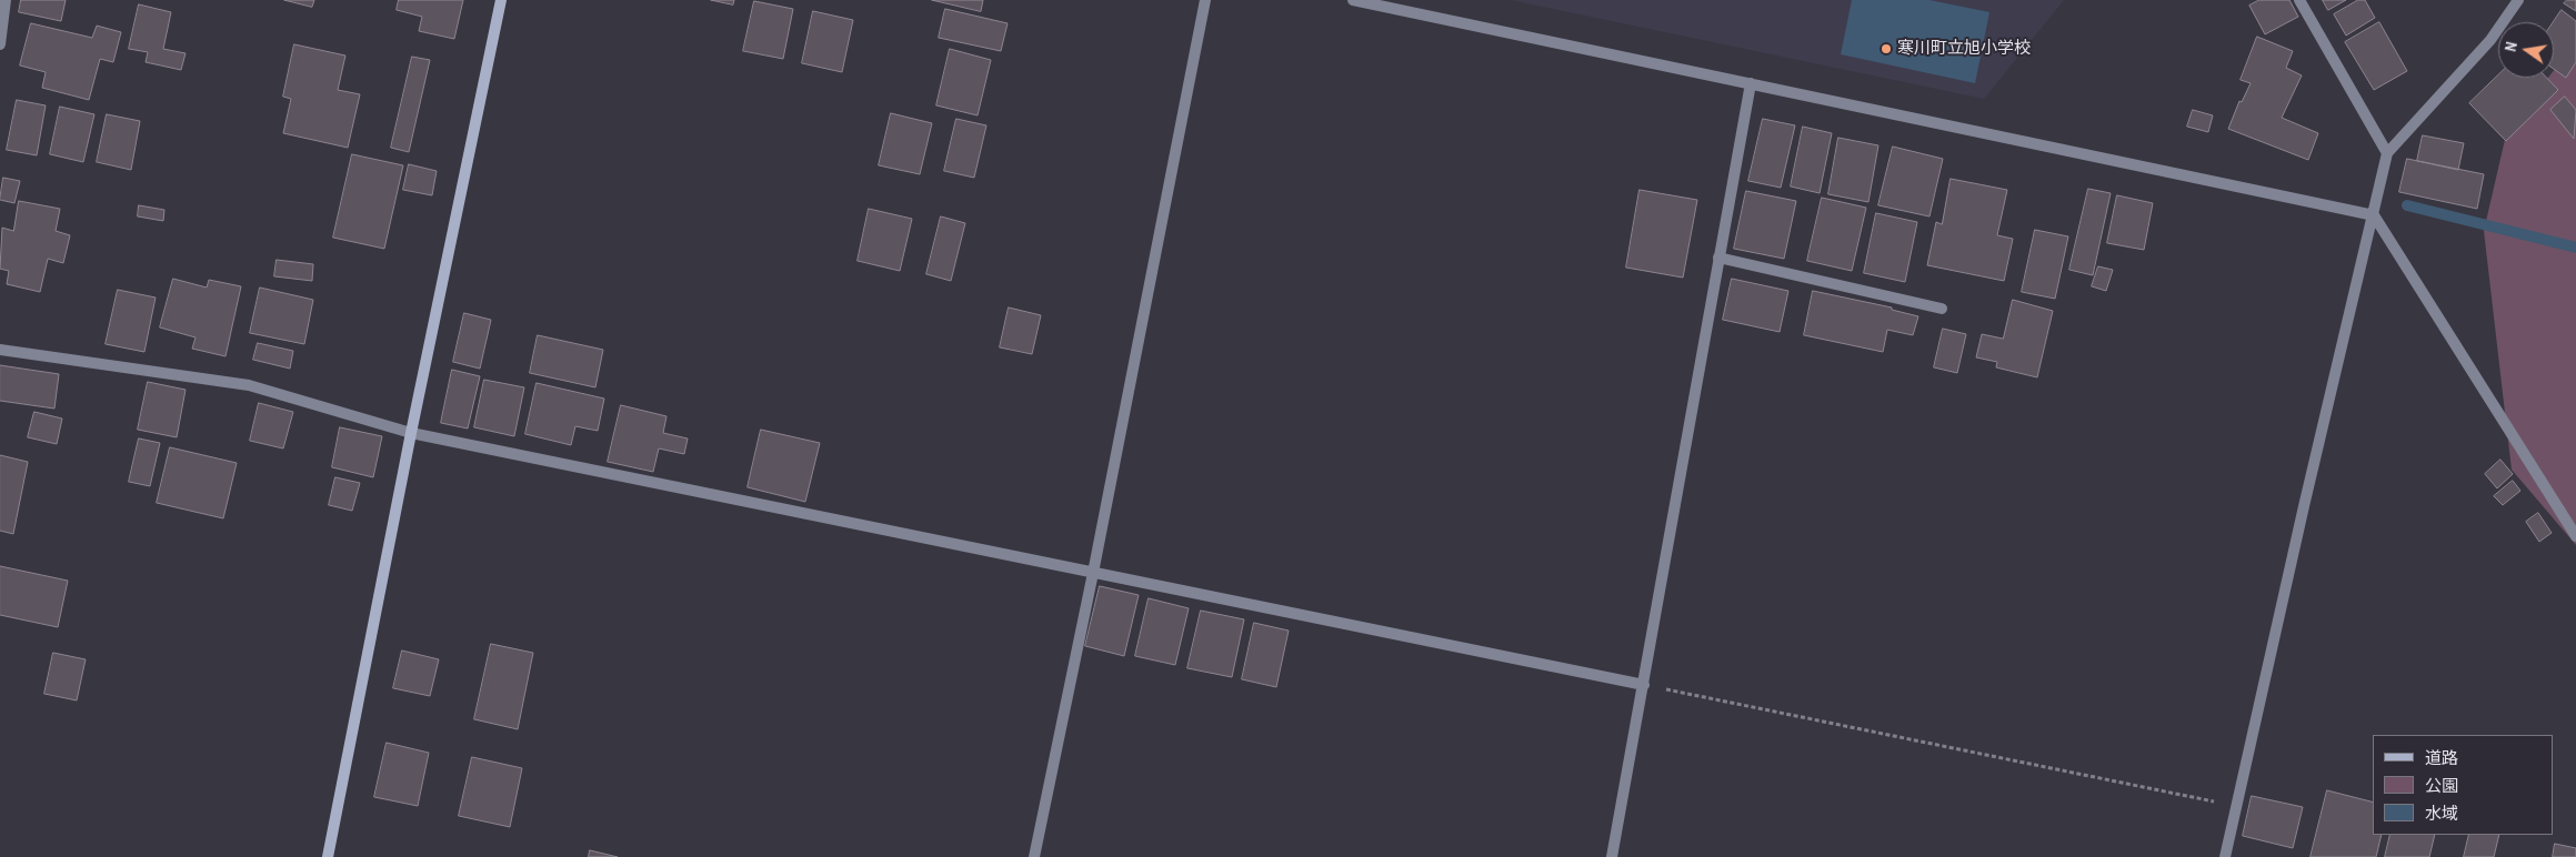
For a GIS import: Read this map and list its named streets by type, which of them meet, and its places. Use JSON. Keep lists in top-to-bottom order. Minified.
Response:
{"places":["寒川町立旭小学校"],"legend":["道路","公園","水域"],"north":"left"}
